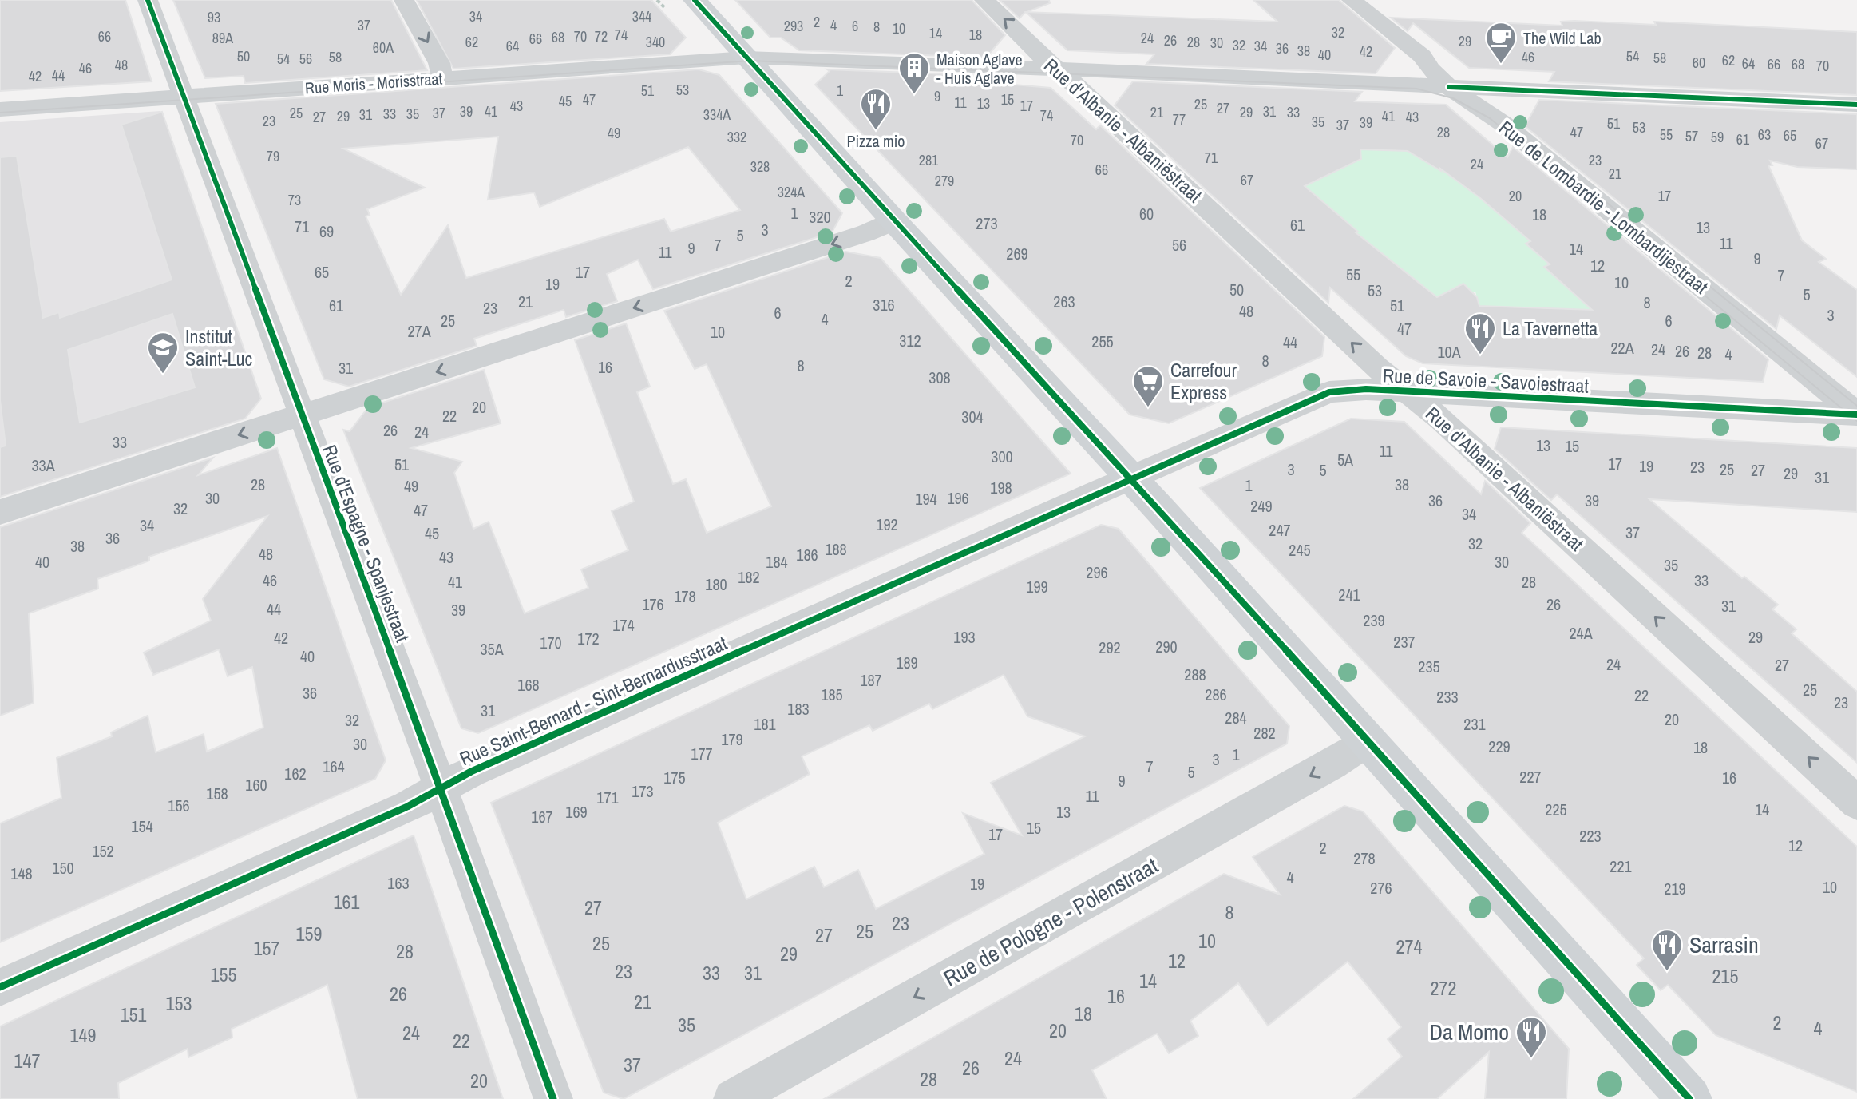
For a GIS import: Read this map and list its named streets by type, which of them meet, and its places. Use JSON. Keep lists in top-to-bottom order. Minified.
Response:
{"streets":{"street":["Rue Moris - Morisstraat","Rue d'Albanie - Albaniëstraat","Rue de Lombardie - Lombardijestraat","Rue de Savoie - Savoiestraat","Rue d'Espagne - Spanjestraat","Rue Saint-Bernard - Sint-Bernardusstraat","Rue de Pologne - Polenstraat"]},"crossings":[["Rue Moris - Morisstraat","Rue d'Albanie - Albaniëstraat"],["Rue Moris - Morisstraat","Rue de Lombardie - Lombardijestraat"],["Rue Moris - Morisstraat","Rue d'Espagne - Spanjestraat"],["Rue d'Albanie - Albaniëstraat","Rue de Savoie - Savoiestraat"],["Rue de Lombardie - Lombardijestraat","Rue de Savoie - Savoiestraat"],["Rue de Savoie - Savoiestraat","Rue Saint-Bernard - Sint-Bernardusstraat"],["Rue d'Espagne - Spanjestraat","Rue Saint-Bernard - Sint-Bernardusstraat"]],"one_way":["Rue d'Albanie - Albaniëstraat","Rue de Pologne - Polenstraat"],"places":{"cafe":["The Wild Lab"],"building":["Maison Aglave - Huis Aglave"],"restaurant":["Pizza mio","La Tavernetta","Sarrasin","Da Momo"],"school or university":["Institut Saint-Luc"],"supermarket":["Carrefour Express"]},"house_numbers":["34","344","93","2","37","4","293","6","8","10","32","14","74","18","66","70","72","68","89A","24","66","26","29","62","340","28","30","32","64","34","60A","36","38","42","40","50","54","58","46","58","54","56","62","60","64","66","68","48","70","46","44","42","53","51","1","9","47","15","45","11","13","25","43","17","27","39","41","31","21","29","33","25","37","33","35","31","334A","74","29","41","27","43","77","23","35","39","51","37","53","28","47","49","55","63","65","57","332","59","61","70","67","79","71","281","23","24","328","66","21","67","279","324A","20","17","73","1","60","18","320","273","61","71","13","3","69","5","11","7","56","9","14","11","269","9","12","65","17","55","7","2","10","19","50","53","5","21","263","8","316","61","51","23","48","6","3","4","25","6","47","27A","10","312","255","44","22A","24","26","10A","28","4","8","8","16","31","308","20","22","304","26","24","33","13","15","11","300","5A","17","51","33A","19","23","3","25","5","27","29","31","28","38","1","49","198","30","196","194","36","39","249","32","47","34","192","34","247","37","45","36","32","38","188","245","48","186","43","40","184","30","35","296","182","46","33","41","28","180","199","241","178","176","26","31","44","39","239","174","24A","193","29","42","172","237","170","290","292","35A","40","189","24","27","235","288","187","168","25","36","185","286","22","233","23","183","31","284","20","32","181","231","282","179","30","229","18","177","1","3","164","7","5","162","227","175","16","9","160","173","158","11","171","156","225","14","169","13","167","154","15","17","223","12","2","152","278","221","150","148","4","163","19","10","276","219","161","27","8","23","25","159","27","10","25","274","157","28","29","12","23","33","31","155","215","14","272","26","16","21","153","18","151","2","35","4","20","24","149","22","24","147","37","26","28","20"]}
